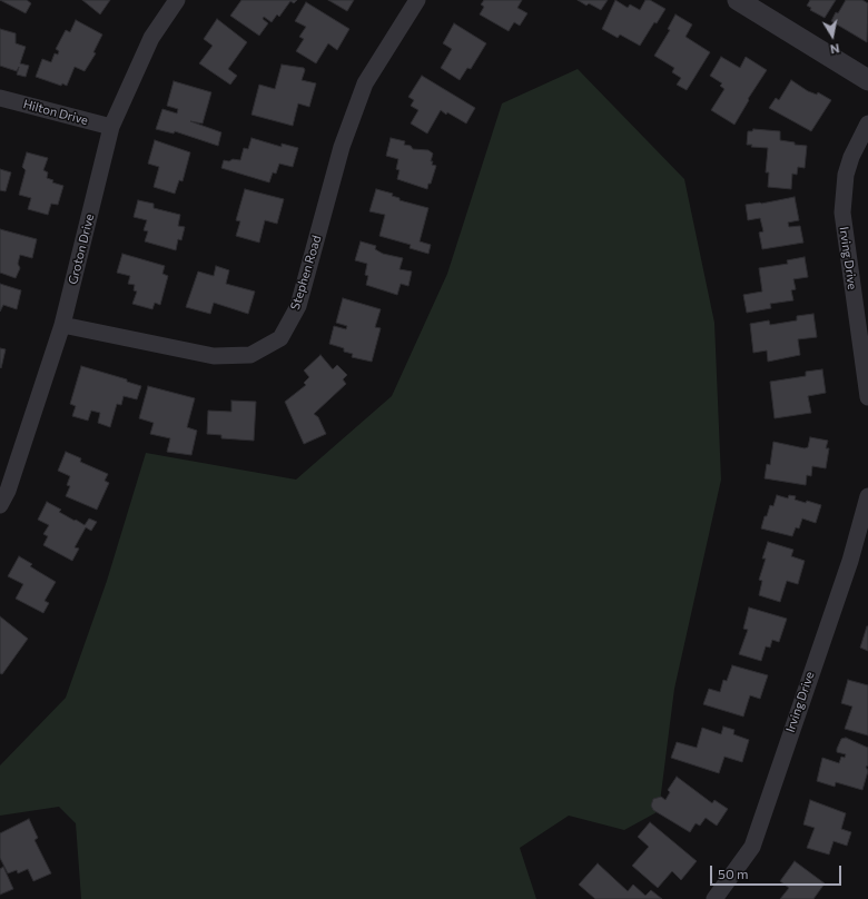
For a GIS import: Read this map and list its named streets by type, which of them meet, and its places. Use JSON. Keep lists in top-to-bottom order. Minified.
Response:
{"streets":{"street":["Hilton Drive","Groton Drive","Irving Drive","Stephen Road"]},"crossings":[["Hilton Drive","Groton Drive"],["Groton Drive","Stephen Road"]],"scale_bar":"50 m","north":"bottom"}
